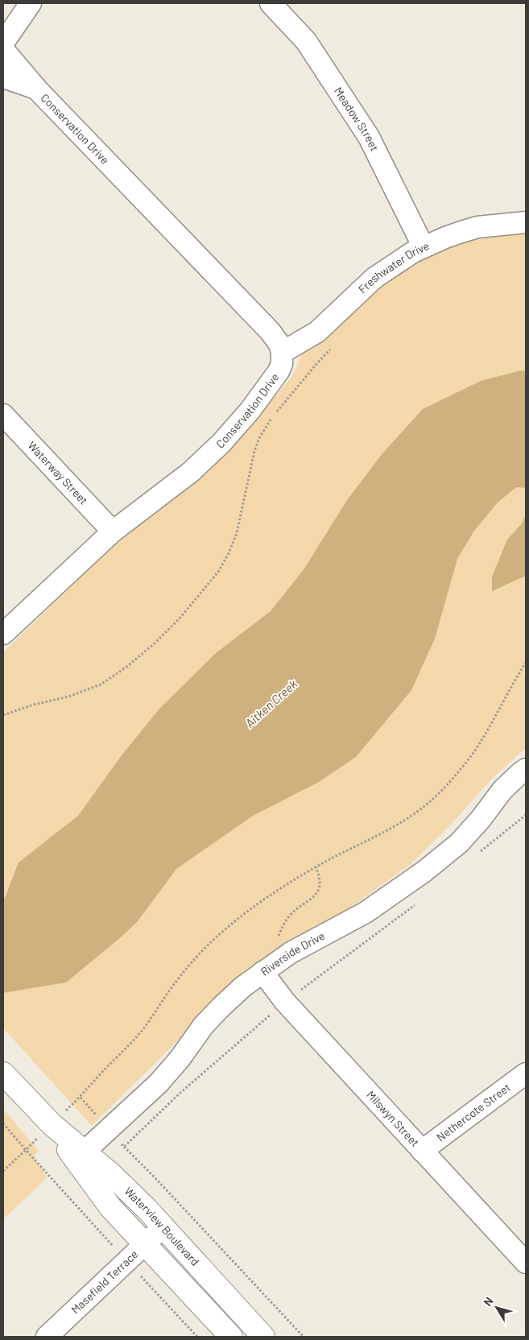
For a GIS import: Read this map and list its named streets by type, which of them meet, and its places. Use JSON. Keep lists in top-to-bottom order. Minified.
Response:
{"streets":{"street":["Meadow Street","Conservation Drive","Freshwater Drive","Waterway Street","Riverside Drive","Nethercote Street","Milswyn Street","Waterview Boulevard","Masefield Terrace"]},"crossings":[["Meadow Street","Freshwater Drive"],["Conservation Drive","Freshwater Drive"],["Conservation Drive","Waterway Street"],["Riverside Drive","Milswyn Street"],["Riverside Drive","Waterview Boulevard"],["Nethercote Street","Milswyn Street"],["Waterview Boulevard","Masefield Terrace"]],"water":["Aitken Creek"],"north":"top left"}
